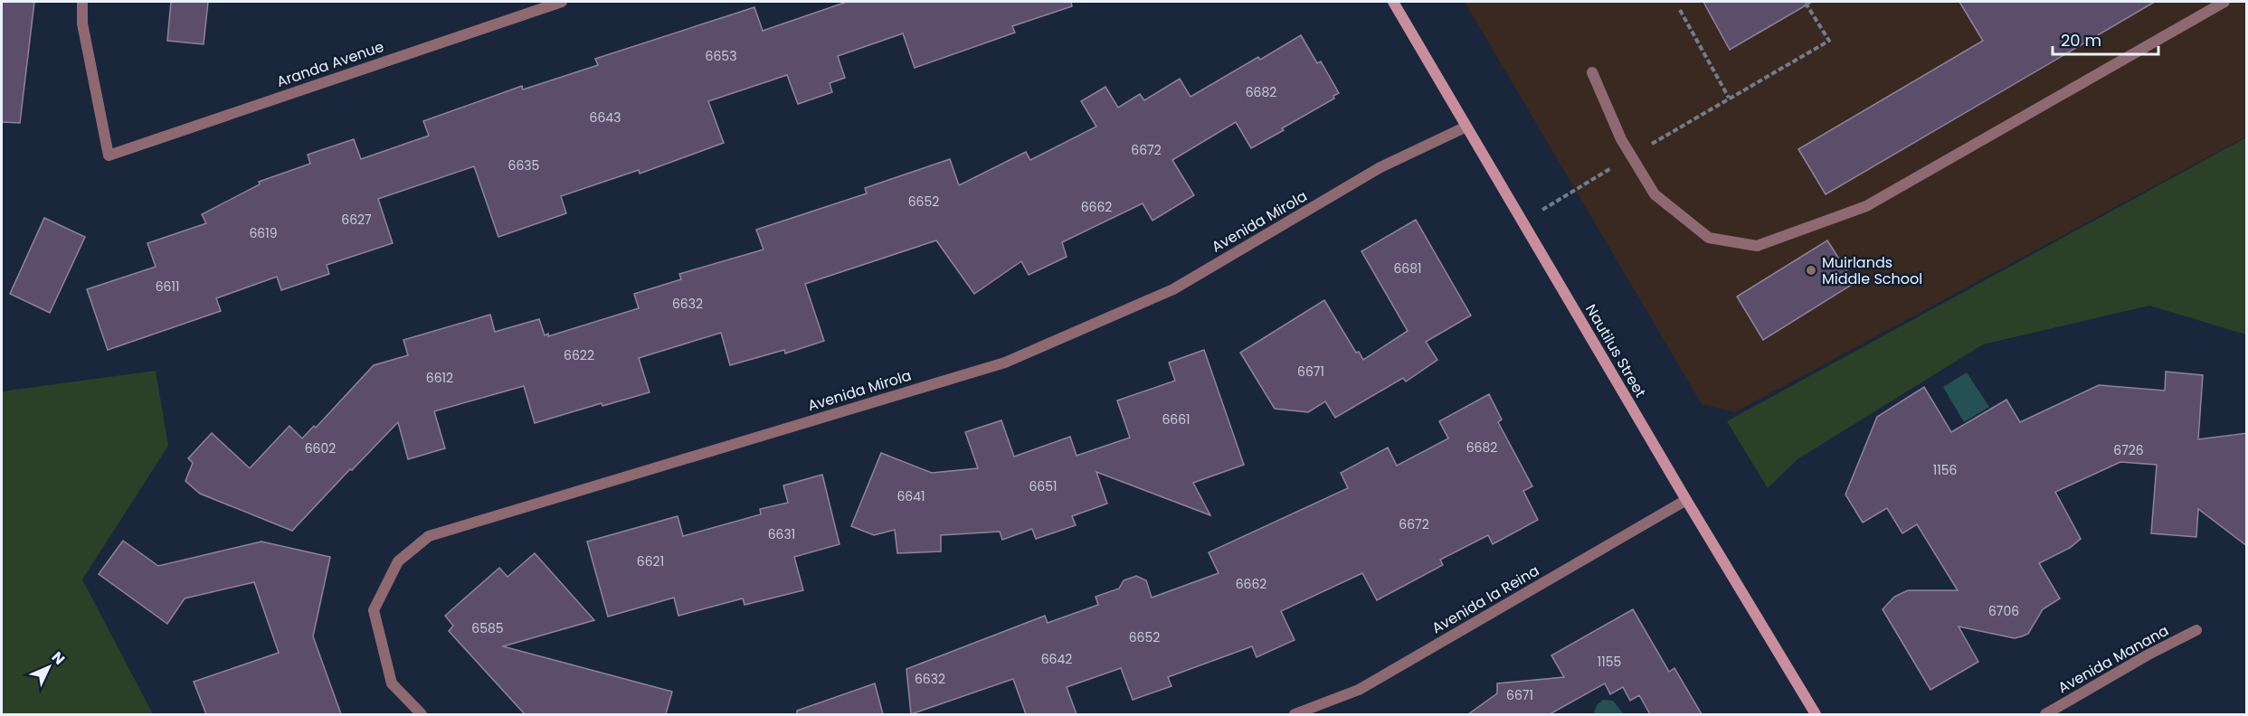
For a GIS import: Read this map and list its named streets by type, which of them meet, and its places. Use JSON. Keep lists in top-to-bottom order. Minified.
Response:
{"streets":{"main road":["Nautilus Street"],"street":["Aranda Avenue","Avenida Mirola","Avenida la Reina","Avenida Manana"]},"crossings":[["Avenida Mirola","Nautilus Street"],["Nautilus Street","Avenida la Reina"]],"places":["Muirlands Middle School"],"house_numbers":["6653","6682","6643","6672","6635","6652","6662","6627","6619","6681","6611","6632","6622","6671","6612","6661","6682","6602","6726","1156","6651","6641","6672","6631","6621","6662","6706","6585","6652","6642","1155","6632","6671"],"scale_bar":"20 m","north":"top right"}
